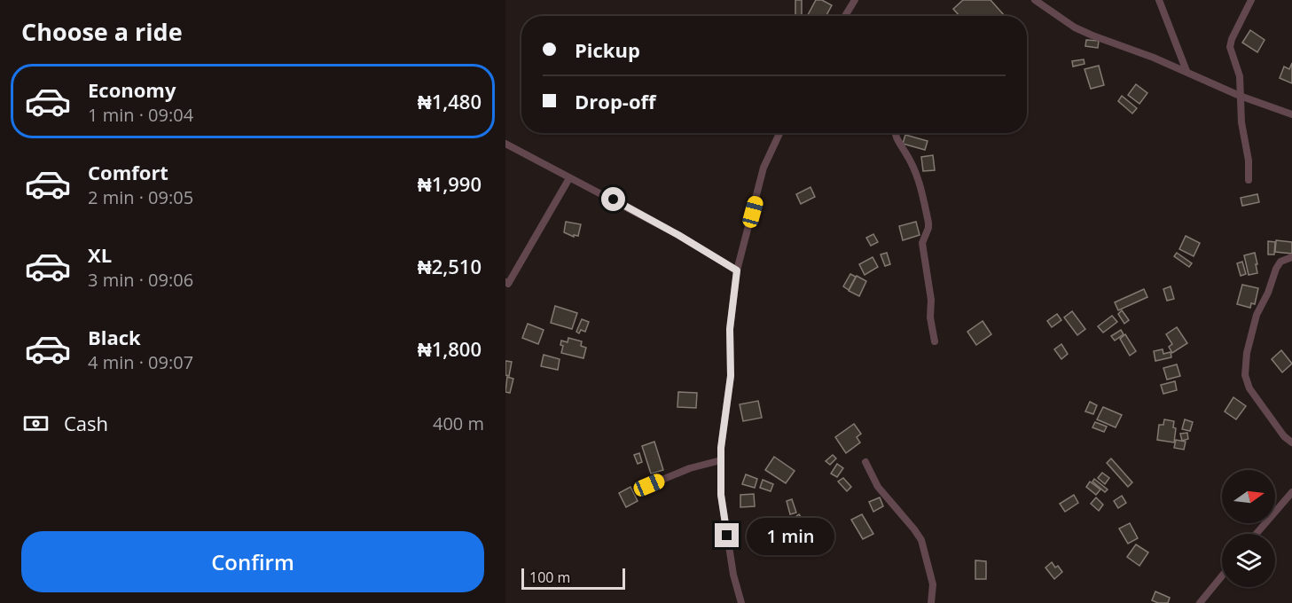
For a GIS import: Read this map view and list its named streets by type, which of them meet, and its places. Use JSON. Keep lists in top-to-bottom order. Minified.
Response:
{"scale_bar":"100 m","north":"right","page":{"heading":"Choose a ride","banner":["Pickup","Drop-off"],"list":[{"name":"Economy","note":"1 min · 09:04","value":"₦1,480"},{"name":"Comfort","note":"2 min · 09:05","value":"₦1,990"},{"name":"XL","note":"3 min · 09:06","value":"₦2,510"},{"name":"Black","note":"4 min · 09:07","value":"₦1,800"}],"pay":["Cash","400 m"],"bubble":"1 min","buttons":"Confirm","scale":"100 m"}}
